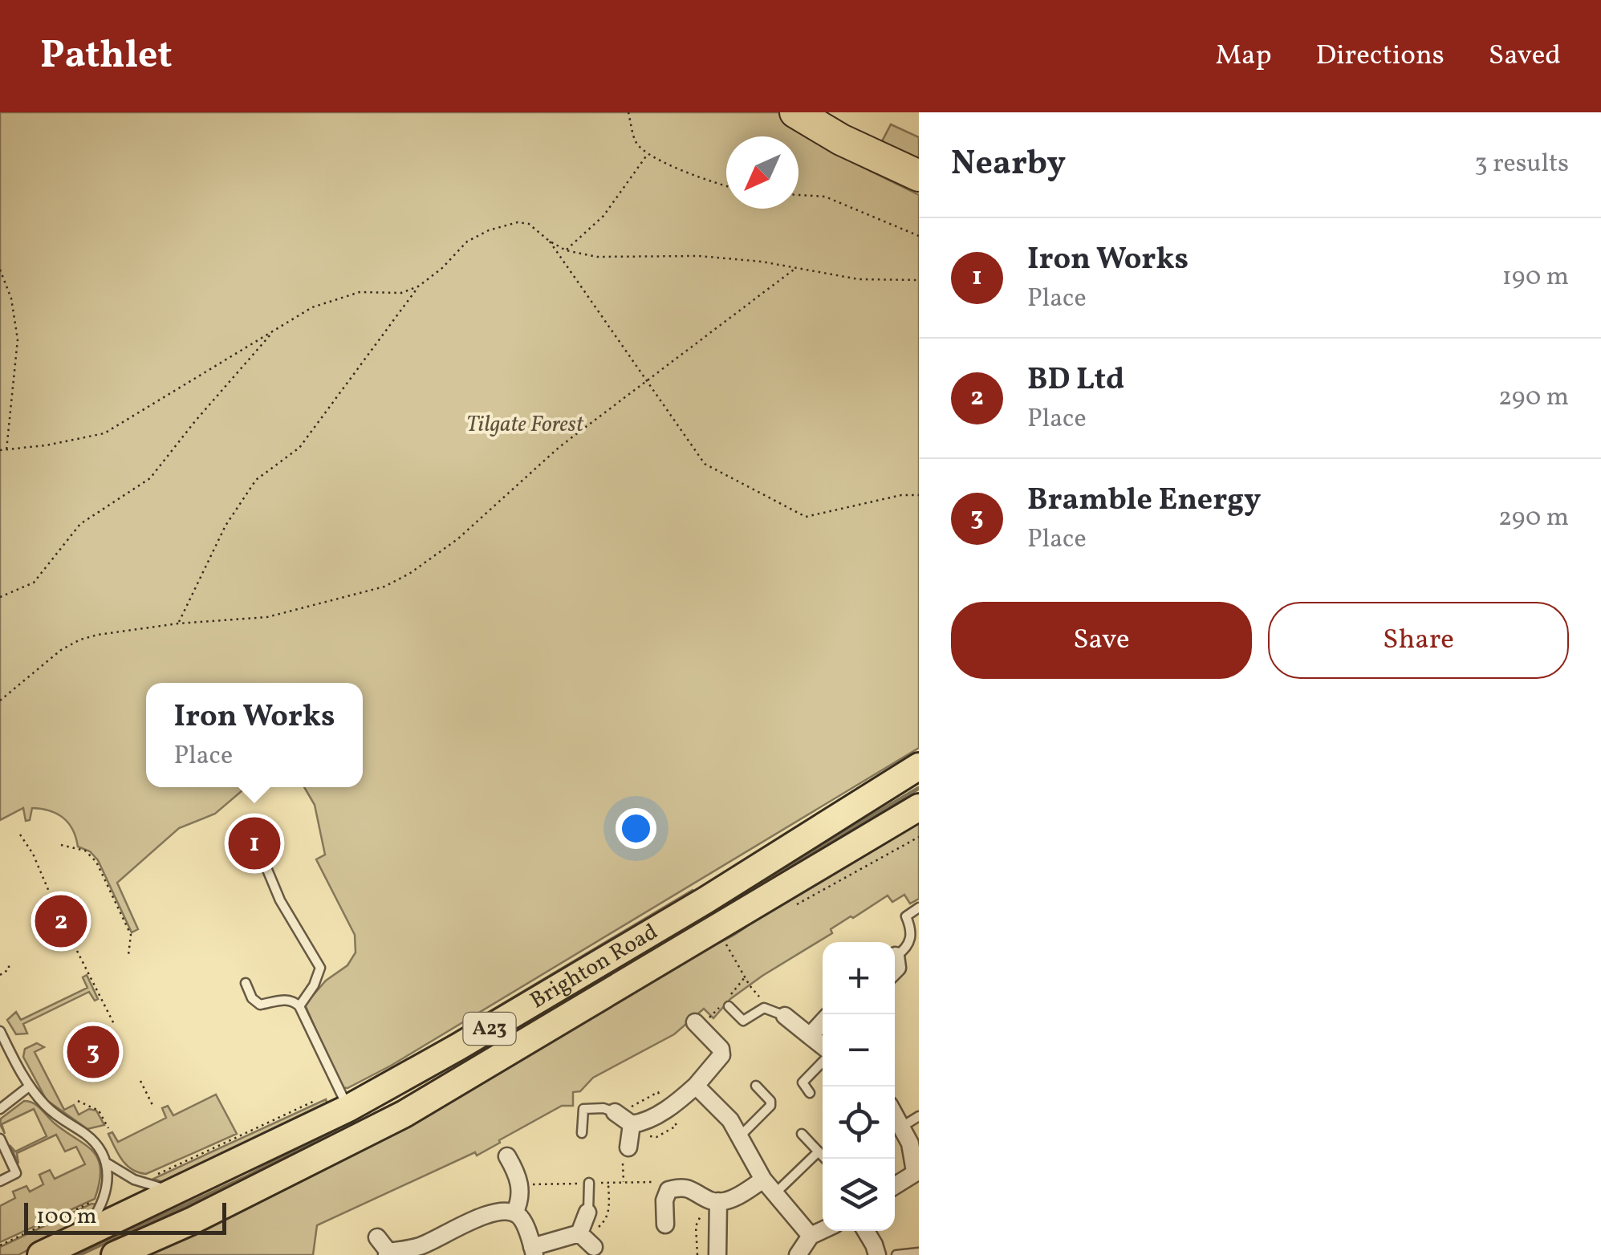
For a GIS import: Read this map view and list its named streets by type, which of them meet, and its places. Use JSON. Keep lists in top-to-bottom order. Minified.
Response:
{"streets":{"main road":["Brighton Road","A23"]},"parks":["Tilgate Forest"],"scale_bar":"100 m","north":"bottom left","page":{"header":"Pathlet","nav":["Map","Directions","Saved"],"heading":["Nearby","3 results"],"list":[{"mark":"1","name":"Iron Works","note":"Place","value":"190 m"},{"mark":"2","name":"BD Ltd","note":"Place","value":"290 m"},{"mark":"3","name":"Bramble Energy","note":"Place","value":"290 m"}],"buttons":["Save","Share"],"popup":["Iron Works","Place"],"pins":["1","2","3"],"map_buttons":["+","−"],"scale":"100 m"}}
